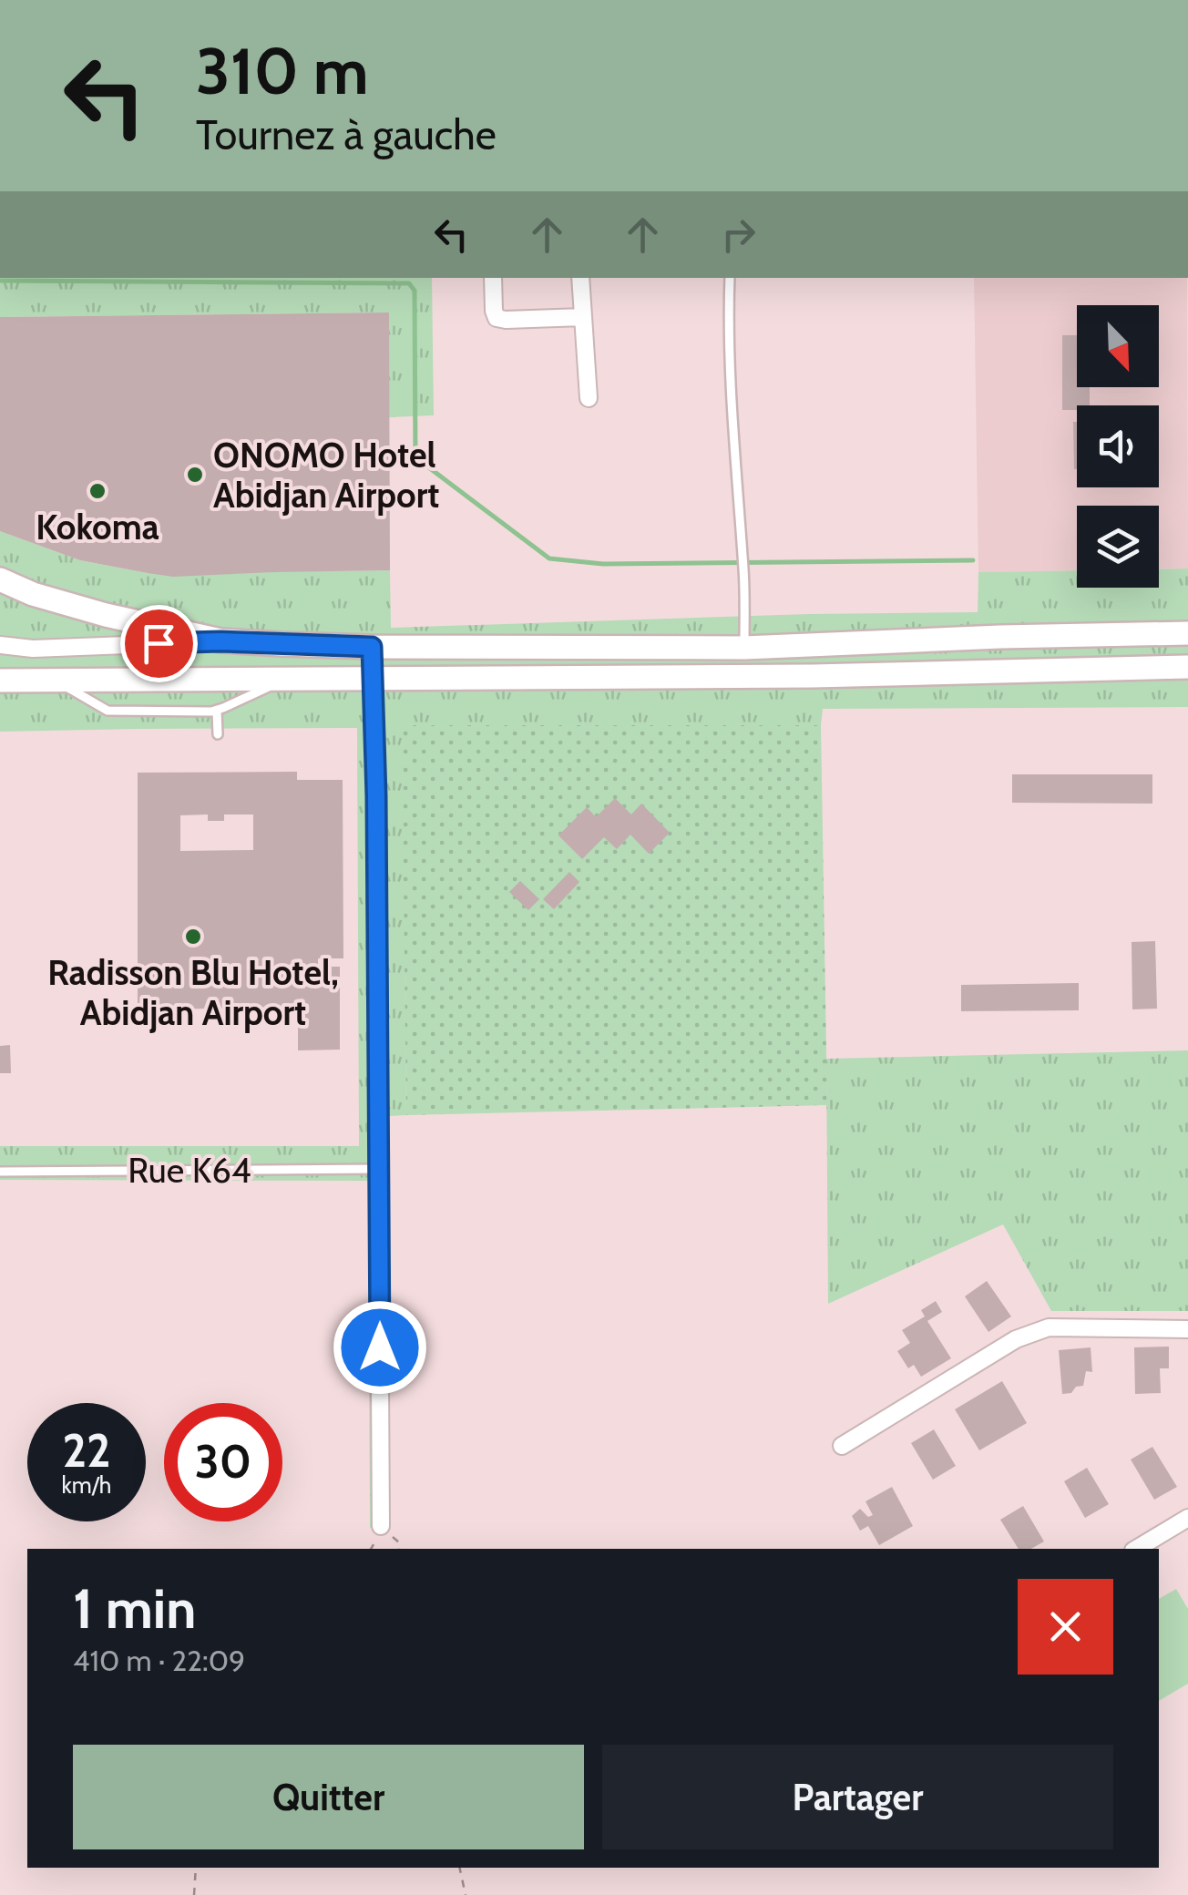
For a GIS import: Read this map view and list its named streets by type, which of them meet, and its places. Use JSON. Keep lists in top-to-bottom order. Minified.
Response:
{"streets":{"lane":["Rue K64"]},"places":["ONOMO Hotel Abidjan Airport","Kokoma","Radisson Blu Hotel, Abidjan Airport"],"north":"bottom right","page":{"turn":["310 m","Tournez à gauche"],"speed":"22 km/h","limit":"30","heading":["1 min","410 m · 22:09"],"buttons":["Quitter","Partager"]}}
